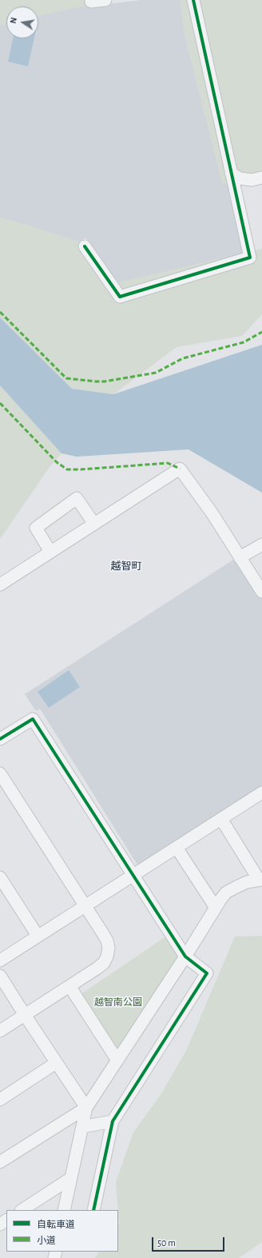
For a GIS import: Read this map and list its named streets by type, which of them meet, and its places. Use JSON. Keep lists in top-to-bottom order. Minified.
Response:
{"districts":["越智町"],"parks":["越智南公園"],"legend":["自転車道","小道"],"scale_bar":"50 m","north":"left"}
